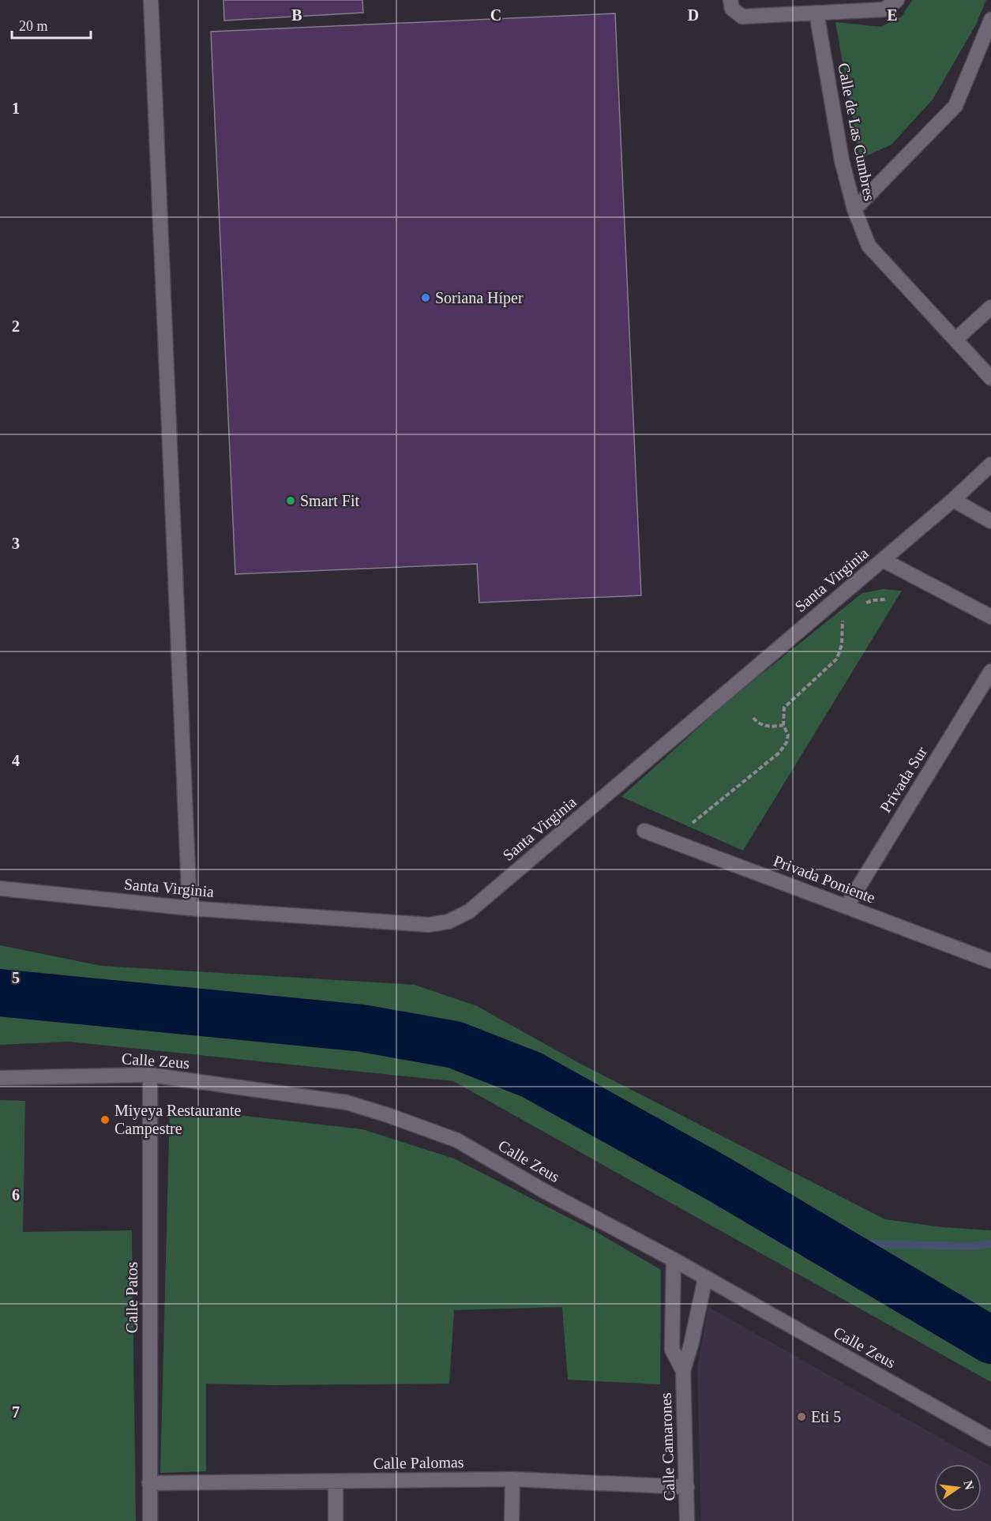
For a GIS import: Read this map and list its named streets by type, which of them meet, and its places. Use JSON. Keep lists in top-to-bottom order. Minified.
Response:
{"streets":{"street":["Calle de Las Cumbres","Santa Virginia","Privada Sur","Privada Poniente","Calle Zeus","Calle Patos","Calle Camarones","Calle Palomas"]},"crossings":[["Privada Sur","Privada Poniente"],["Calle Zeus","Calle Patos"],["Calle Zeus","Calle Camarones"],["Calle Patos","Calle Palomas"],["Calle Camarones","Calle Palomas"]],"places":["Soriana Híper","Smart Fit","Miyeya Restaurante Campestre","Eti 5"],"scale_bar":"20 m","north":"right","grid":{"columns":["B","C","D","E"],"rows":["1","2","3","4","5","6","7"]}}
